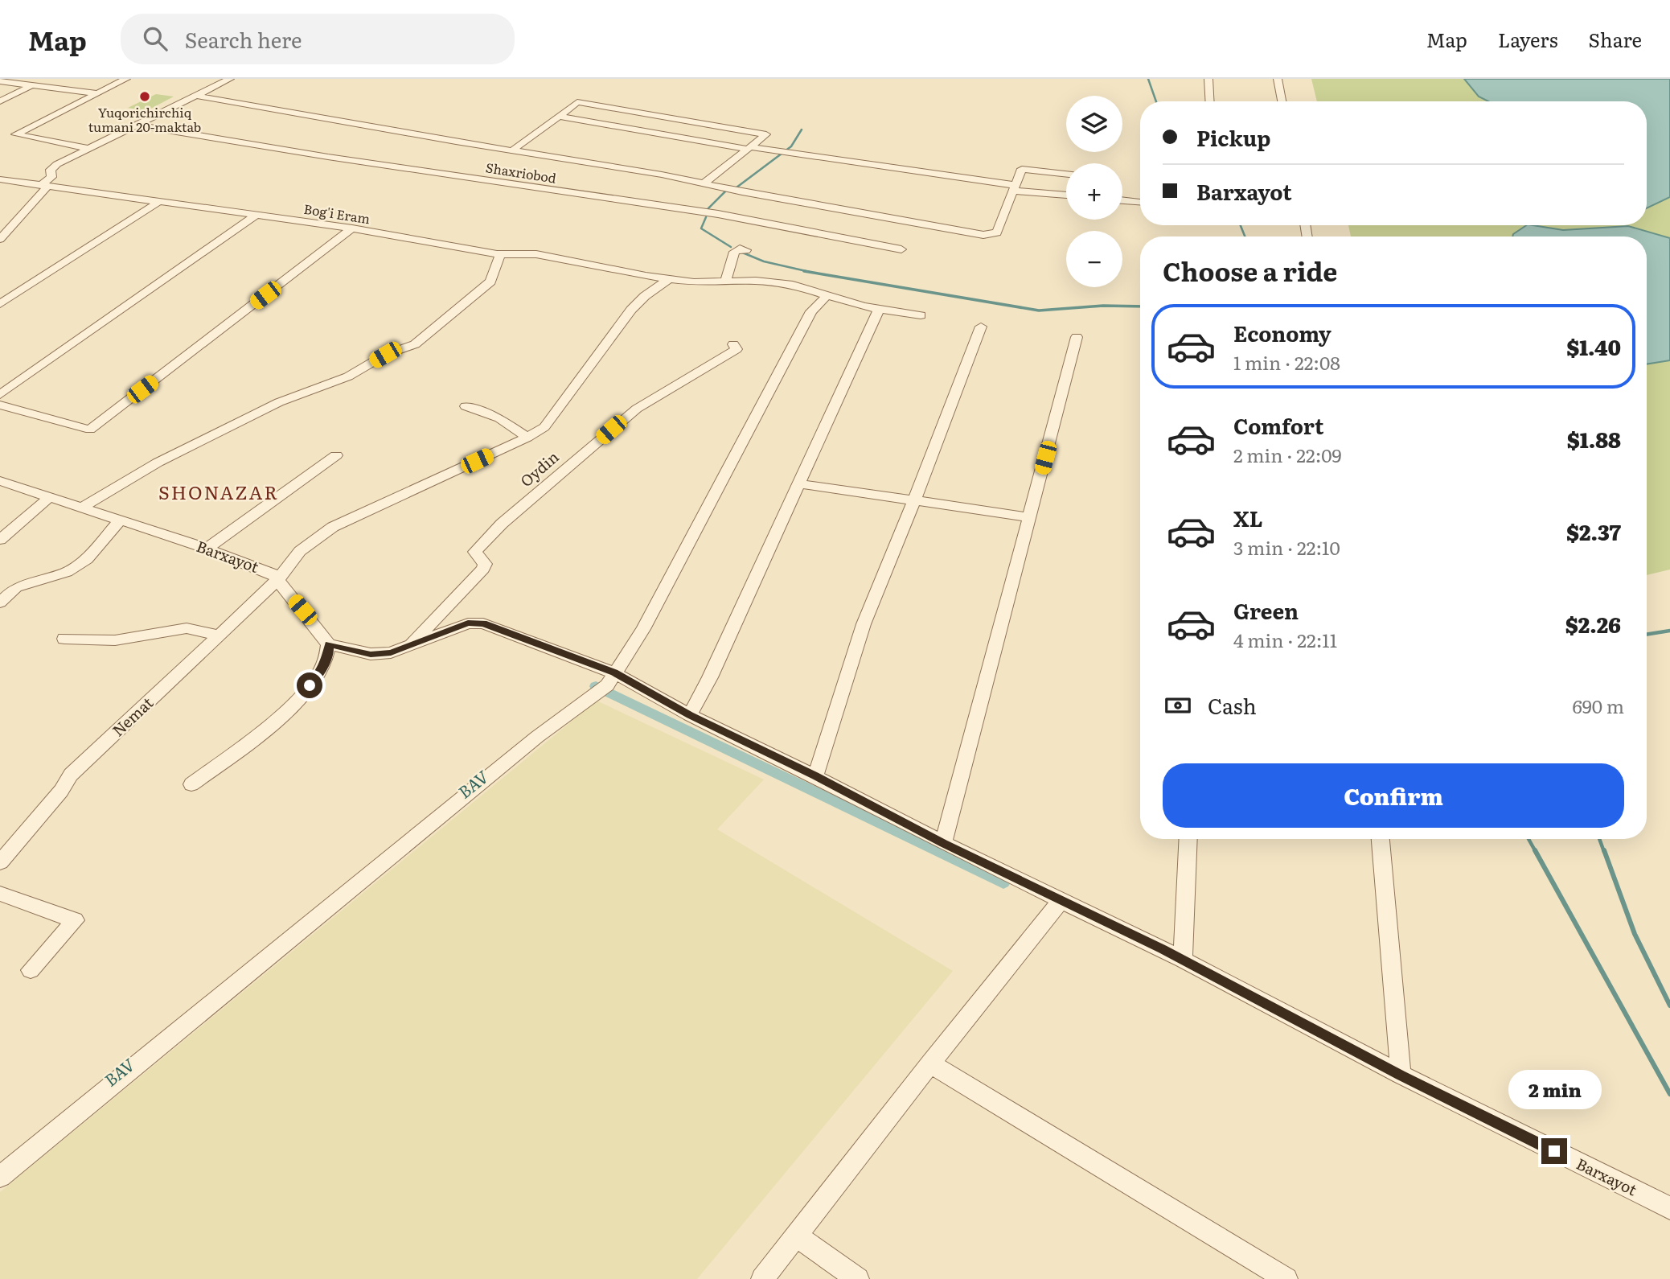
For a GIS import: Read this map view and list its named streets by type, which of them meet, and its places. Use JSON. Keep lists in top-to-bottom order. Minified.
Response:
{"streets":{"street":["Shaxriobod","Bog'i Eram","Oydin","Barxayot","Nemat"]},"crossings":[["Bog'i Eram","Nemat"],["Oydin","Barxayot"],["Barxayot","Nemat"]],"districts":["SHONAZAR"],"water":["BAV"],"places":["Yuqorichirchiq tumani 20-maktab"],"page":{"header":"Map","search":"Search here","nav":["Map","Layers","Share"],"map_buttons":["+","−"],"banner":["Pickup","Barxayot"],"heading":"Choose a ride","list":[{"name":"Economy","note":"1 min · 22:08","value":"$1.40"},{"name":"Comfort","note":"2 min · 22:09","value":"$1.88"},{"name":"XL","note":"3 min · 22:10","value":"$2.37"},{"name":"Green","note":"4 min · 22:11","value":"$2.26"}],"pay":["Cash","690 m"],"buttons":"Confirm","bubble":"2 min"}}
